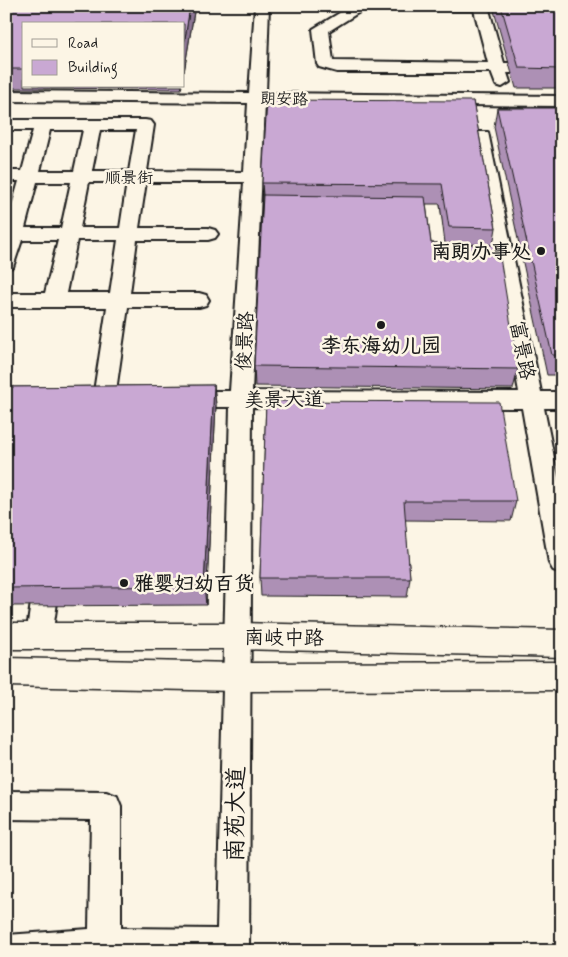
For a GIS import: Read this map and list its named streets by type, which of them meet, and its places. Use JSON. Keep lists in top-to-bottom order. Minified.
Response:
{"streets":{"main road":["南岐中路"],"street":["朗安路","顺景街","俊景路","富景路","美景大道","南苑大道"]},"crossings":[["朗安路","俊景路"],["顺景街","俊景路"],["俊景路","美景大道"],["俊景路","南岐中路"],["俊景路","南苑大道"],["富景路","美景大道"],["南岐中路","南苑大道"]],"places":["南朗办事处","李东海幼儿园","雅婴妇幼百货"],"legend":["Road","Building"]}
